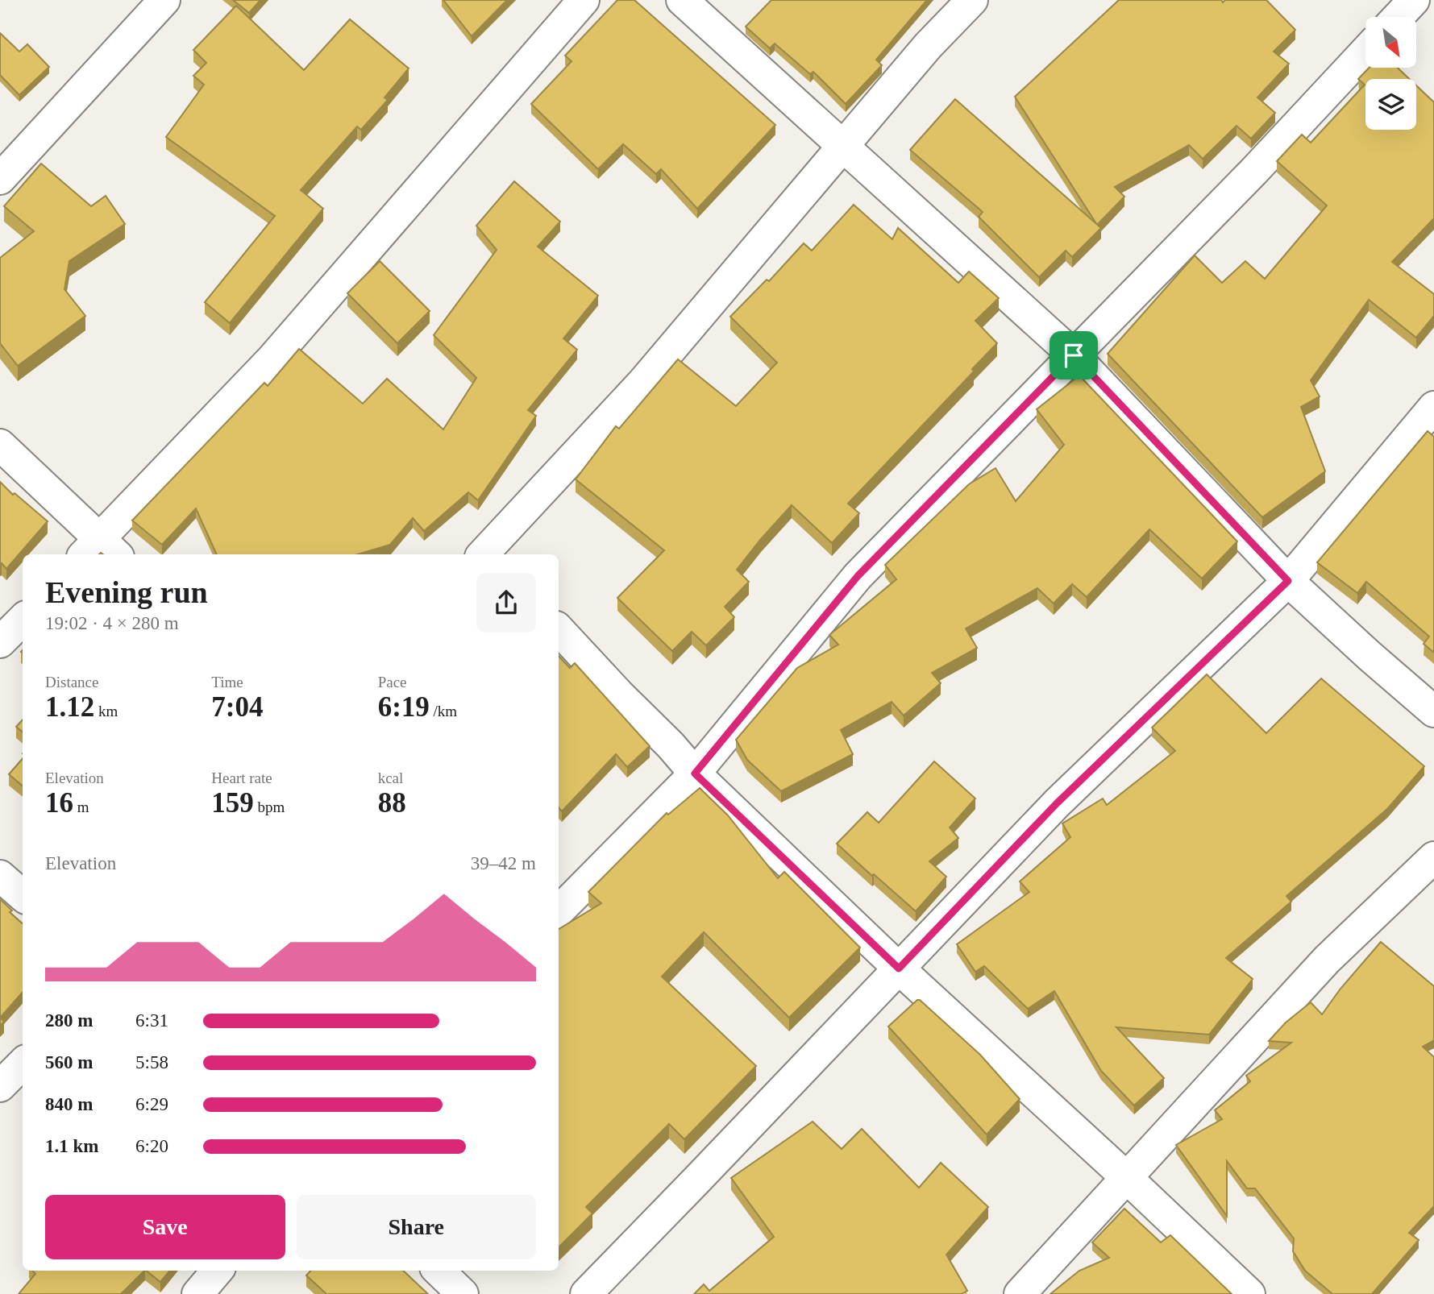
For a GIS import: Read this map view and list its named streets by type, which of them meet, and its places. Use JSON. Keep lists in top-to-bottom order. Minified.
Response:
{"north":"bottom right","page":{"heading":["Evening run","19:02 · 4 × 280 m"],"stats":[["Distance","1.12 km"],["Time","7:04"],["Pace","6:19 /km"],["Elevation","16 m"],["Heart rate","159 bpm"],["kcal","88"]],"chart":["Elevation","39–42 m"],"list":[{"name":"280 m","note":"6:31"},{"name":"560 m","note":"5:58"},{"name":"840 m","note":"6:29"},{"name":"1.1 km","note":"6:20"}],"buttons":["Save","Share"]}}
